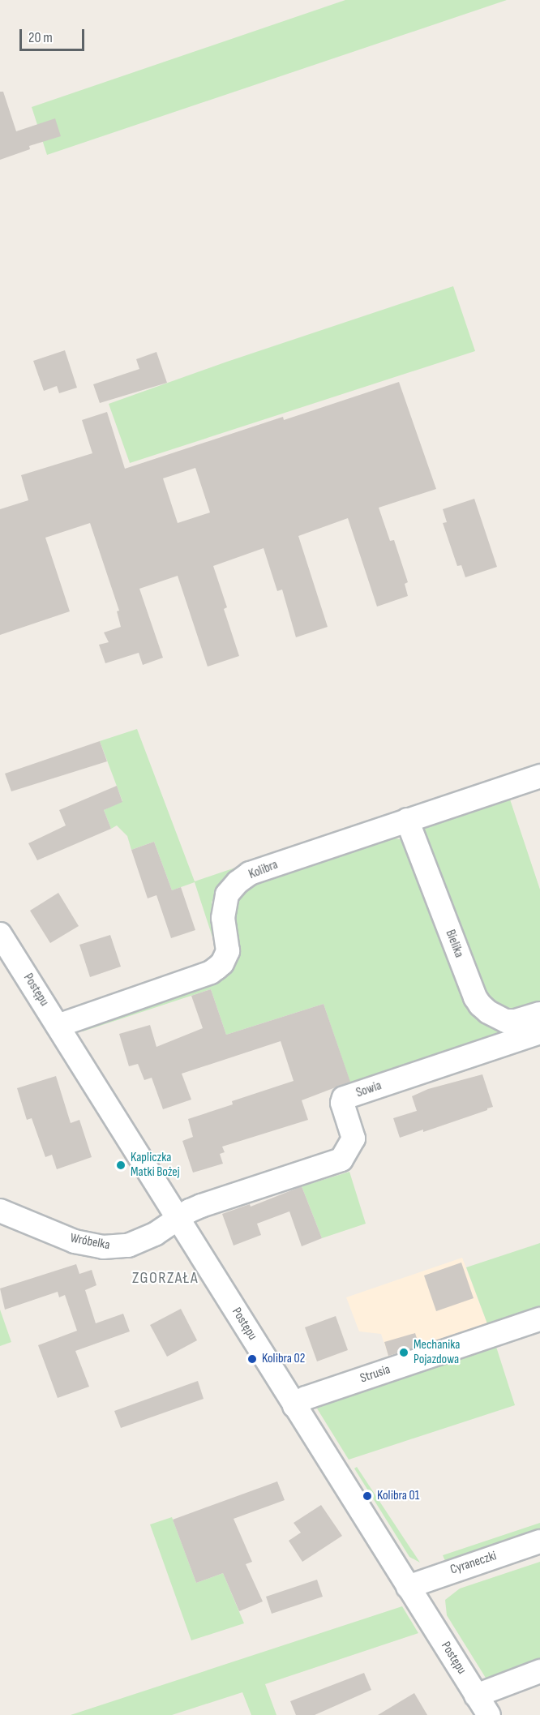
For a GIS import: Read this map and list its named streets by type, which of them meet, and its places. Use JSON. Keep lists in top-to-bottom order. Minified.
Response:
{"streets":{"street":["Kolibra","Bielika","Postępu","Sowia","Wróbelka","Strusia","Cyraneczki"]},"crossings":[["Kolibra","Bielika"],["Kolibra","Postępu"],["Postępu","Sowia"],["Postępu","Wróbelka"],["Postępu","Strusia"],["Postępu","Cyraneczki"],["Sowia","Wróbelka"]],"districts":["ZGORZAŁA"],"places":["Kapliczka Matki Bożej","Mechanika Pojazdowa","Kolibra 02","Kolibra 01"],"scale_bar":"20 m"}
